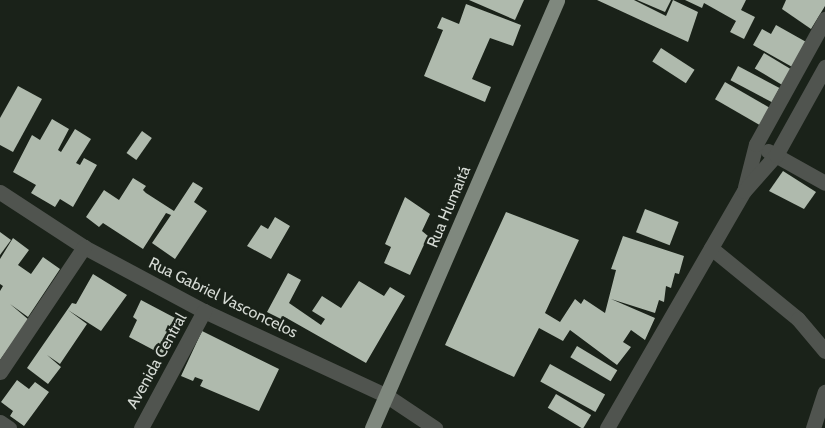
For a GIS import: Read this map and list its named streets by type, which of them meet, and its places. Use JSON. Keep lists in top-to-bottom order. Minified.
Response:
{"streets":{"main road":["Rua Humaitá"],"street":["Rua Gabriel Vasconcelos","Avenida Central"]},"crossings":[["Rua Humaitá","Rua Gabriel Vasconcelos"],["Rua Gabriel Vasconcelos","Avenida Central"]]}
